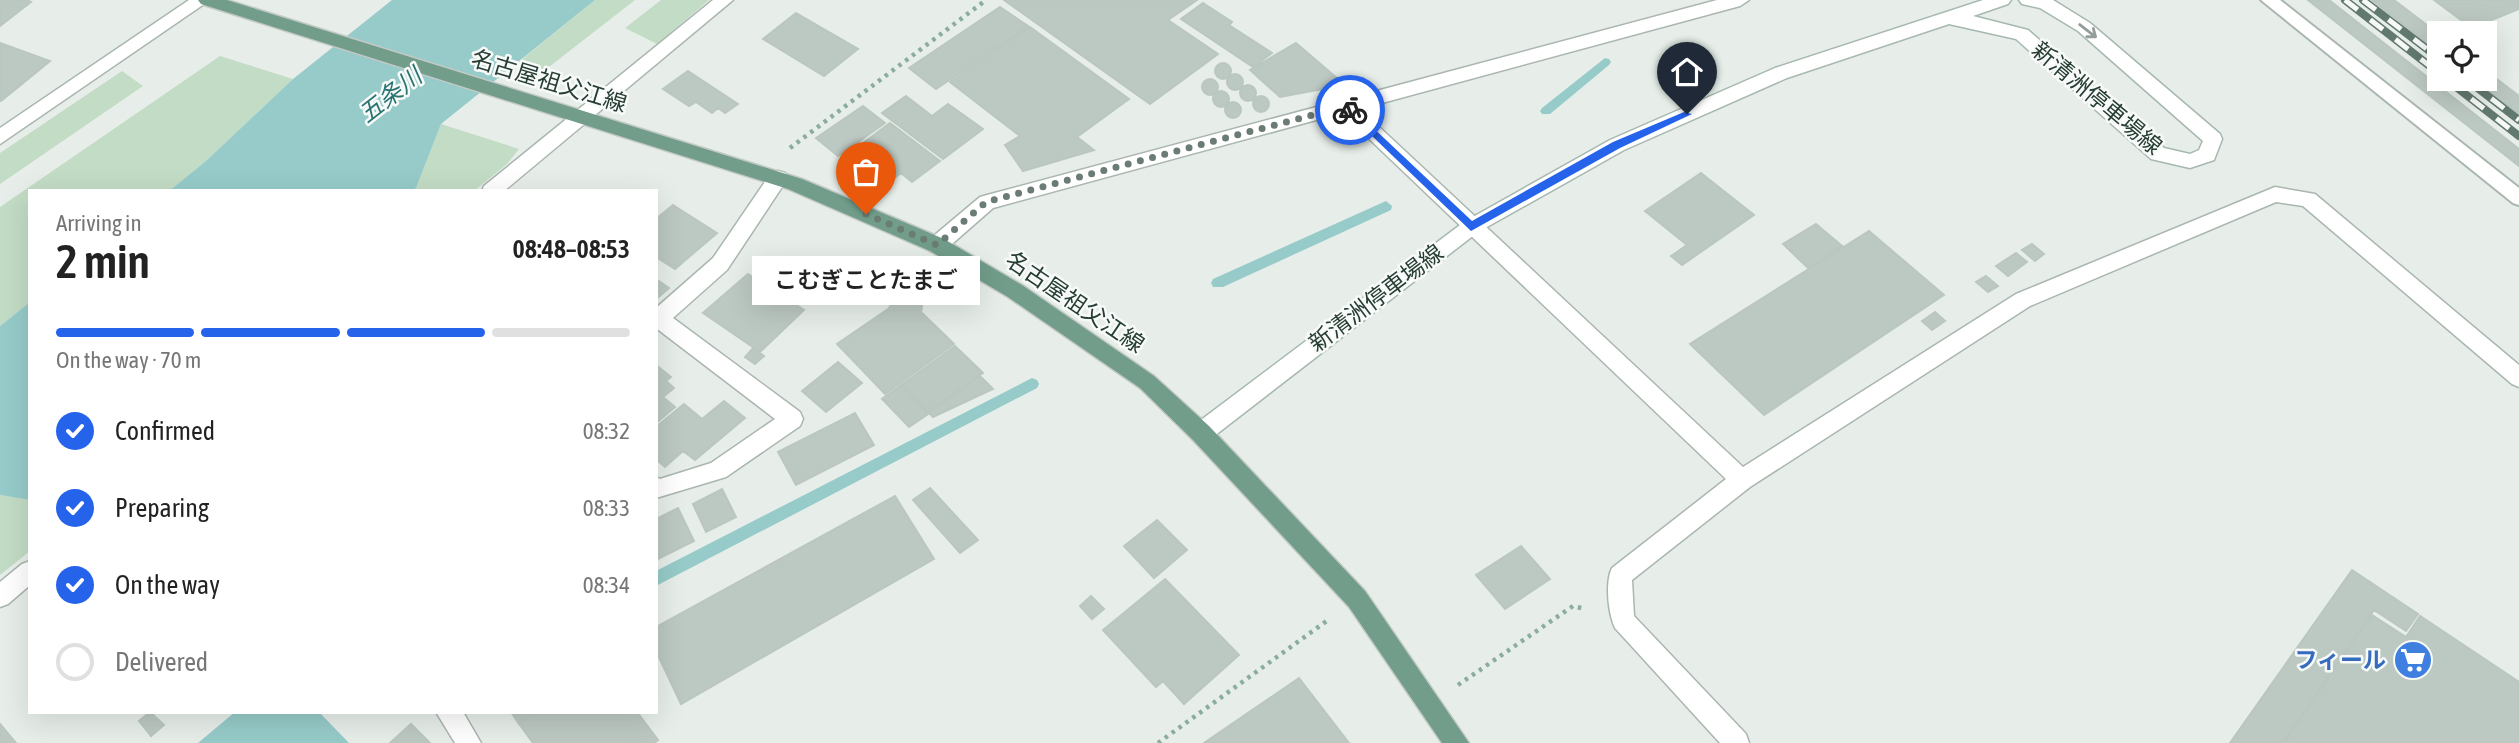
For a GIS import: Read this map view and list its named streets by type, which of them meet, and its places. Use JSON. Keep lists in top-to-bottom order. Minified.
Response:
{"streets":{"main road":["名古屋祖父江線"],"street":["新清洲停車場線"]},"crossings":[["名古屋祖父江線","新清洲停車場線"]],"water":["五条川"],"places":{"other":["こむぎことたまご"],"supermarket":["フィール"]},"page":{"heading":["2 min","Arriving in","08:48–08:53"],"bubble":"こむぎことたまご","bar":"On the way · 70 m","list":[["Confirmed","08:32"],["Preparing","08:33"],["On the way","08:34"],"Delivered"]}}
